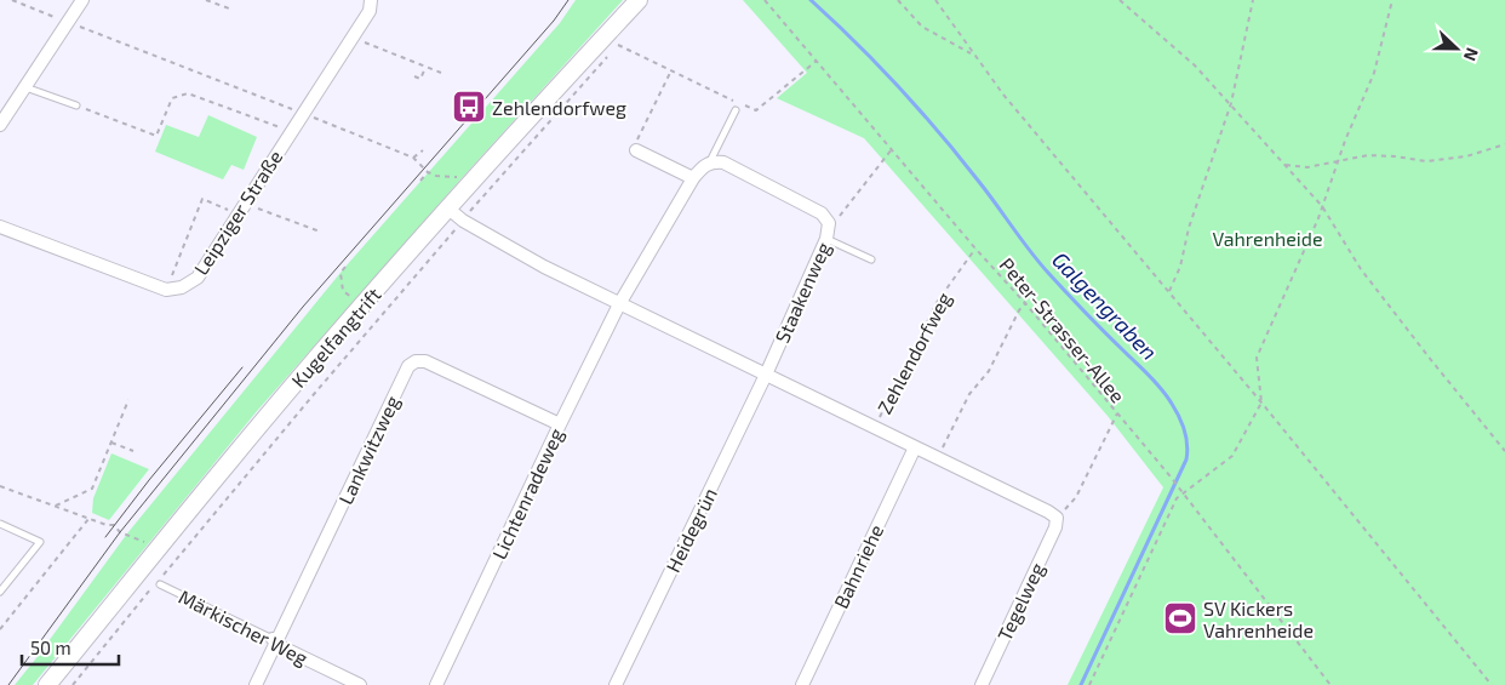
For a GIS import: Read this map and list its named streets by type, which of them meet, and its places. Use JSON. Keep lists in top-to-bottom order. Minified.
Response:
{"streets":{"street":["Leipziger Straße","Staakenweg","Kugelfangtrift","Zehlendorfweg","Lankwitzweg","Lichtenradeweg","Heidegrün","Bahnriehe","Tegelweg","Märkischer Weg"],"path":["Peter-Strasser-Allee"]},"crossings":[["Staakenweg","Zehlendorfweg"],["Staakenweg","Heidegrün"],["Peter-Strasser-Allee","Zehlendorfweg"],["Kugelfangtrift","Zehlendorfweg"],["Zehlendorfweg","Lichtenradeweg"],["Zehlendorfweg","Heidegrün"],["Zehlendorfweg","Bahnriehe"],["Zehlendorfweg","Tegelweg"],["Lankwitzweg","Lichtenradeweg"],["Lankwitzweg","Märkischer Weg"]],"water":["Galgengraben"],"parks":["Vahrenheide"],"places":{"bus stop":["Zehlendorfweg"],"sports":["SV Kickers Vahrenheide"]},"scale_bar":"50 m","north":"right"}
